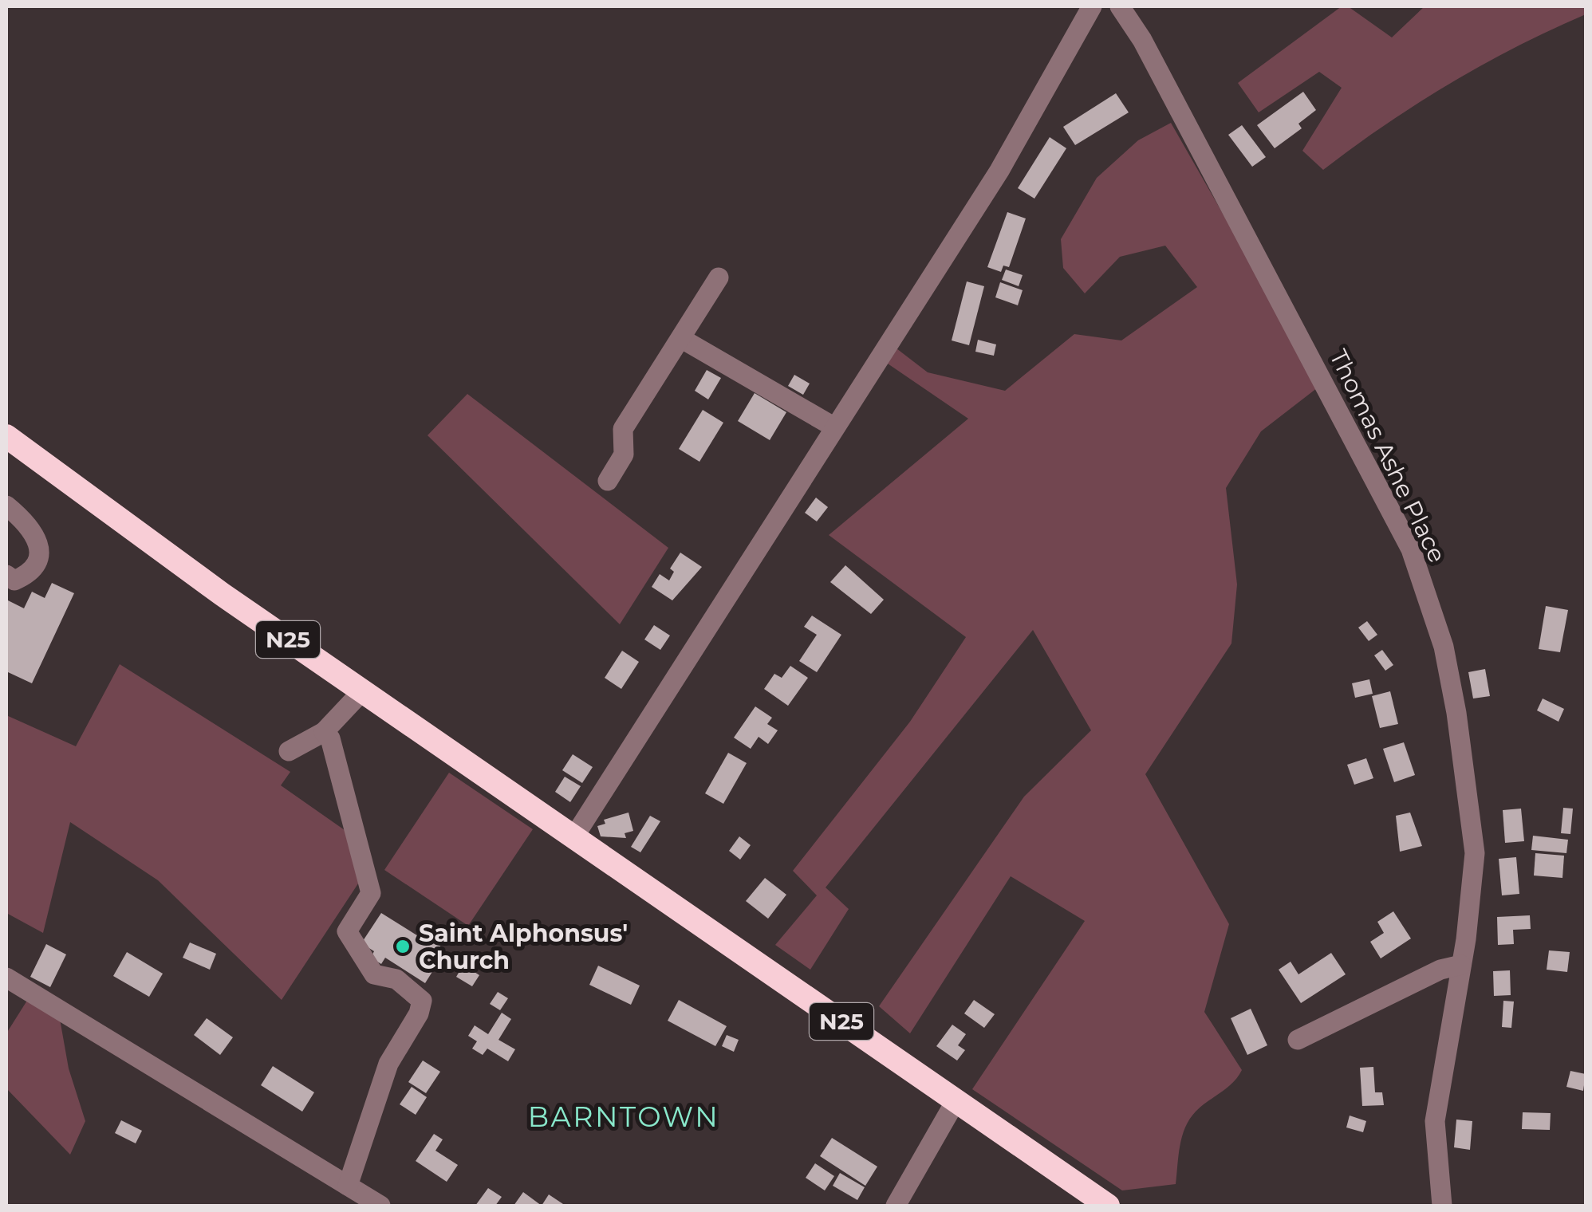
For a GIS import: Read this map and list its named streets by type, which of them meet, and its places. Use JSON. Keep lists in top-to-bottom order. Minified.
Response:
{"streets":{"highway":["N25"],"street":["Thomas Ashe Place"]},"districts":["BARNTOWN"],"places":["Saint Alphonsus' Church"]}
